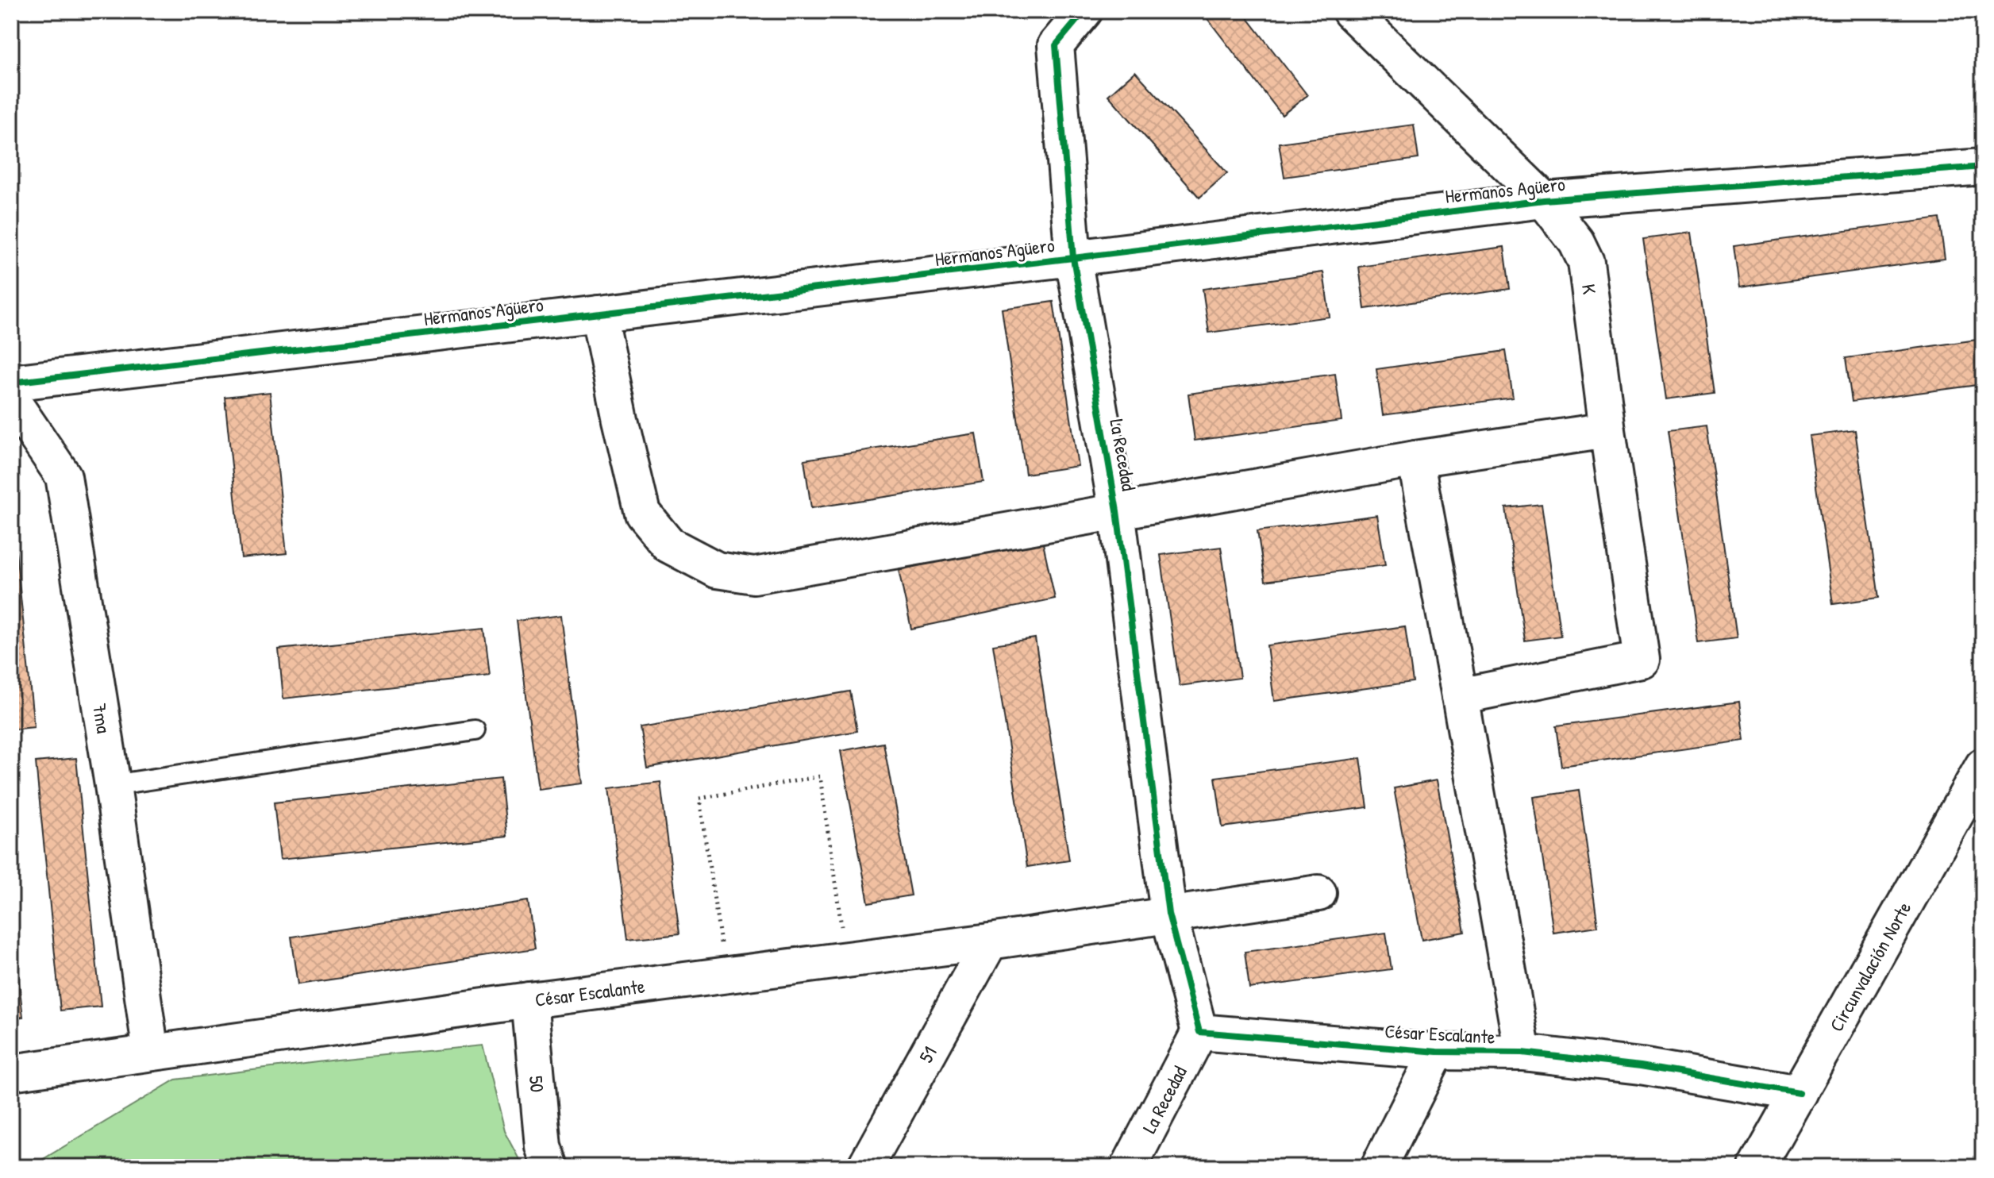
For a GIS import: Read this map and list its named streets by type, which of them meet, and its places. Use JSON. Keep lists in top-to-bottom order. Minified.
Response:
{"streets":{"street":["Hermanos Agüero","K","La Recedad","7ma","Circunvalación Norte","César Escalante","51","50"]},"crossings":[["Hermanos Agüero","K"],["Hermanos Agüero","La Recedad"],["La Recedad","César Escalante"],["7ma","César Escalante"],["Circunvalación Norte","César Escalante"],["César Escalante","51"],["César Escalante","50"]]}
